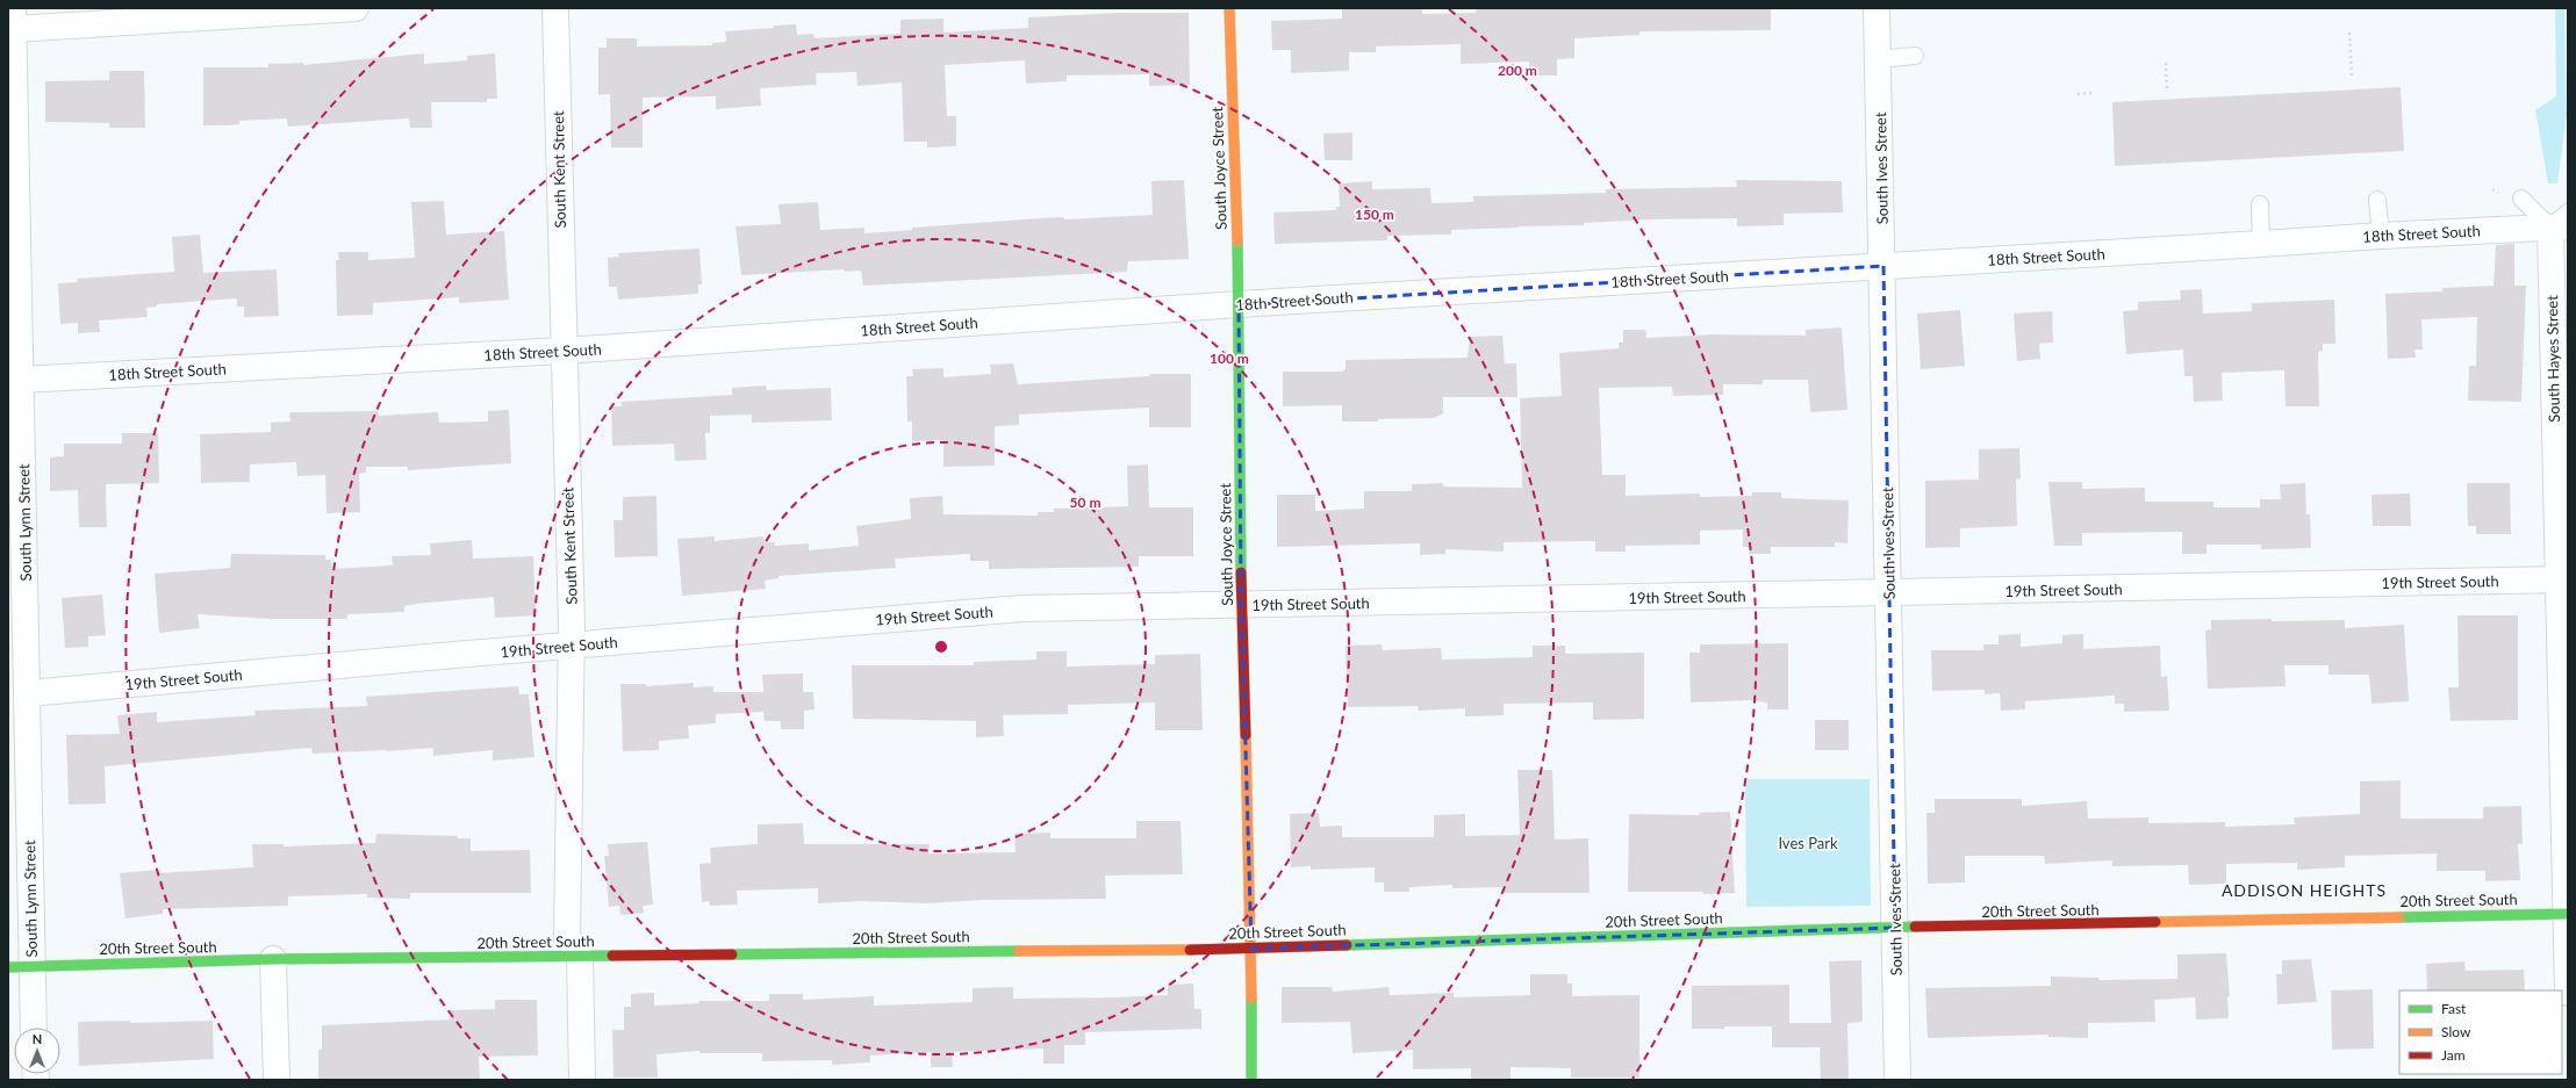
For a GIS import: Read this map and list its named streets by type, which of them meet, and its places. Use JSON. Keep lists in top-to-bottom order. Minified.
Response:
{"streets":{"street":["South Joyce Street","South Ives Street","South Kent Street","18th Street South","South Hayes Street","South Lynn Street","19th Street South","20th Street South"]},"crossings":[["South Joyce Street","18th Street South"],["South Joyce Street","19th Street South"],["South Joyce Street","20th Street South"],["South Ives Street","18th Street South"],["South Ives Street","19th Street South"],["South Ives Street","20th Street South"],["South Kent Street","18th Street South"],["South Kent Street","19th Street South"],["South Kent Street","20th Street South"],["18th Street South","South Hayes Street"],["18th Street South","South Lynn Street"],["South Hayes Street","19th Street South"],["South Hayes Street","20th Street South"],["South Lynn Street","19th Street South"],["South Lynn Street","20th Street South"]],"districts":["ADDISON HEIGHTS"],"parks":["Ives Park"],"legend":["Fast","Slow","Jam"],"north":"top","rings":["200 m","150 m","100 m","50 m"]}
